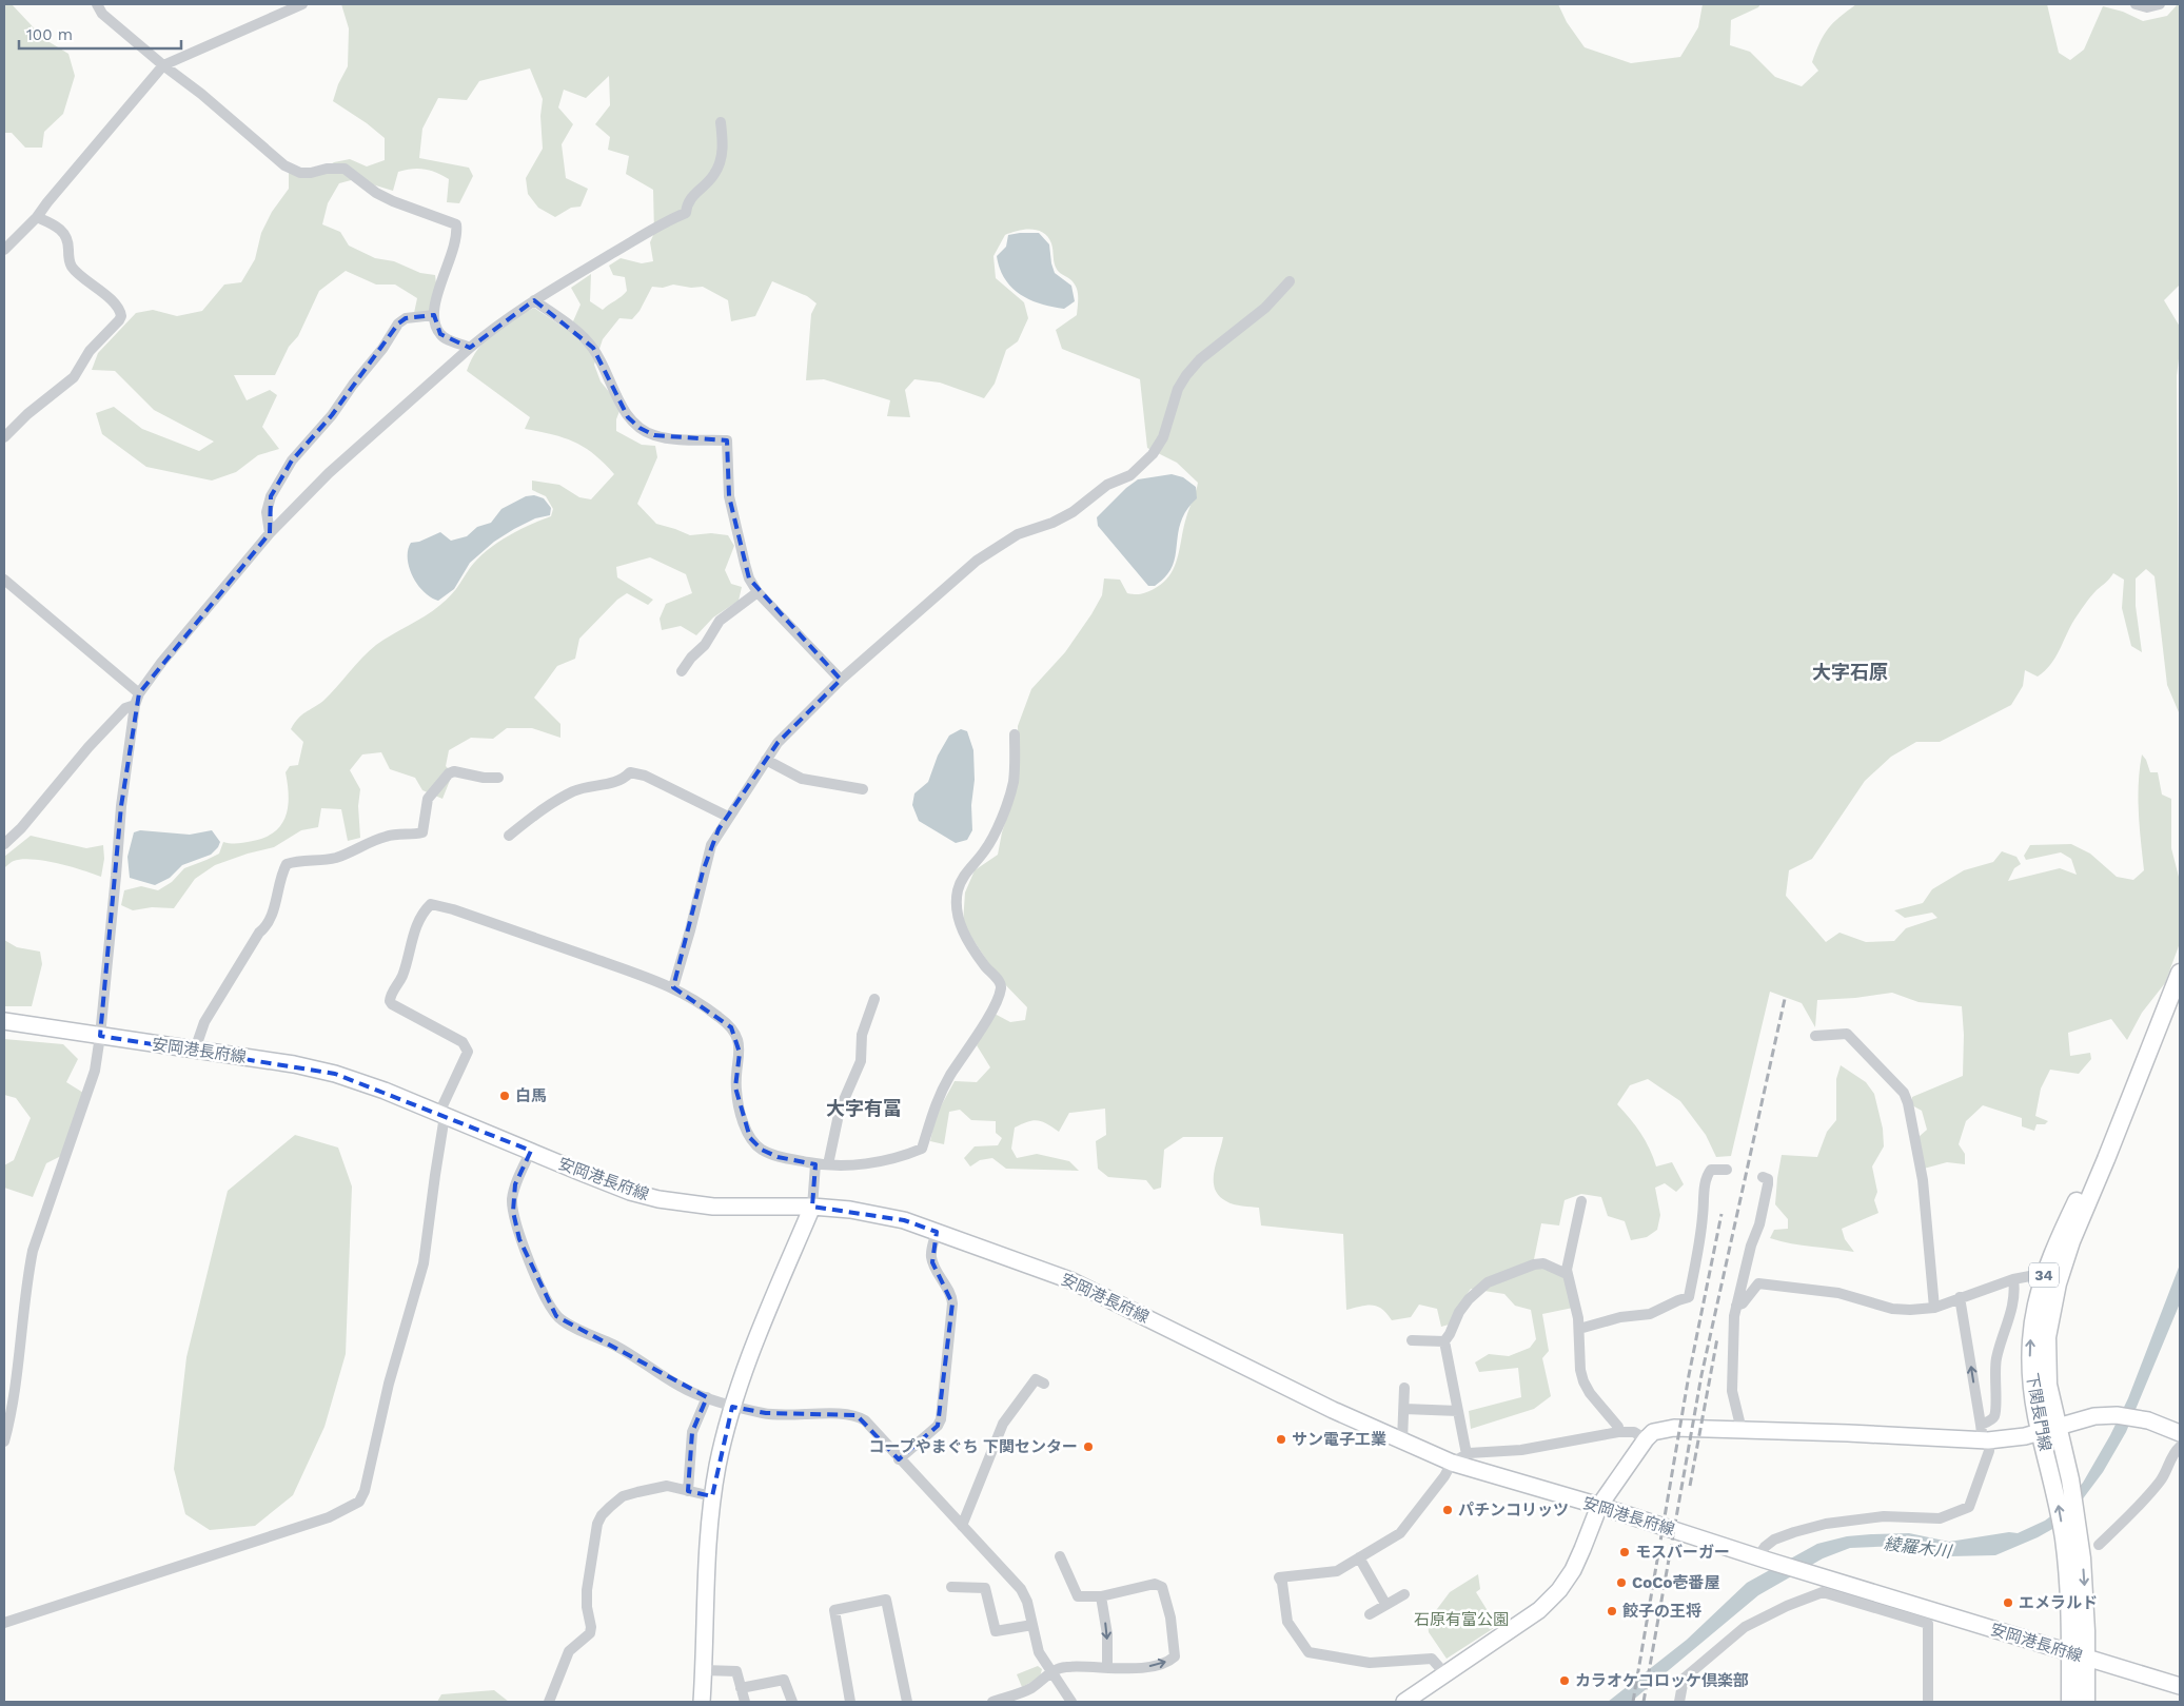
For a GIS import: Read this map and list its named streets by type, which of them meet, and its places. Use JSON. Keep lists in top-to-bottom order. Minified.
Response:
{"streets":{"main road":["安岡港長府線","34","下関長門線"]},"crossings":[["安岡港長府線","下関長門線"]],"districts":["大字石原","大字有冨"],"water":["綾羅木川"],"parks":["石原有富公園"],"places":["白馬","サン電子工業","コープやまぐち 下関センター","パチンコリッツ","モスバーガー","CoCo壱番屋","エメラルド","餃子の王将","カラオケコロッケ倶楽部"],"scale_bar":"100 m"}
